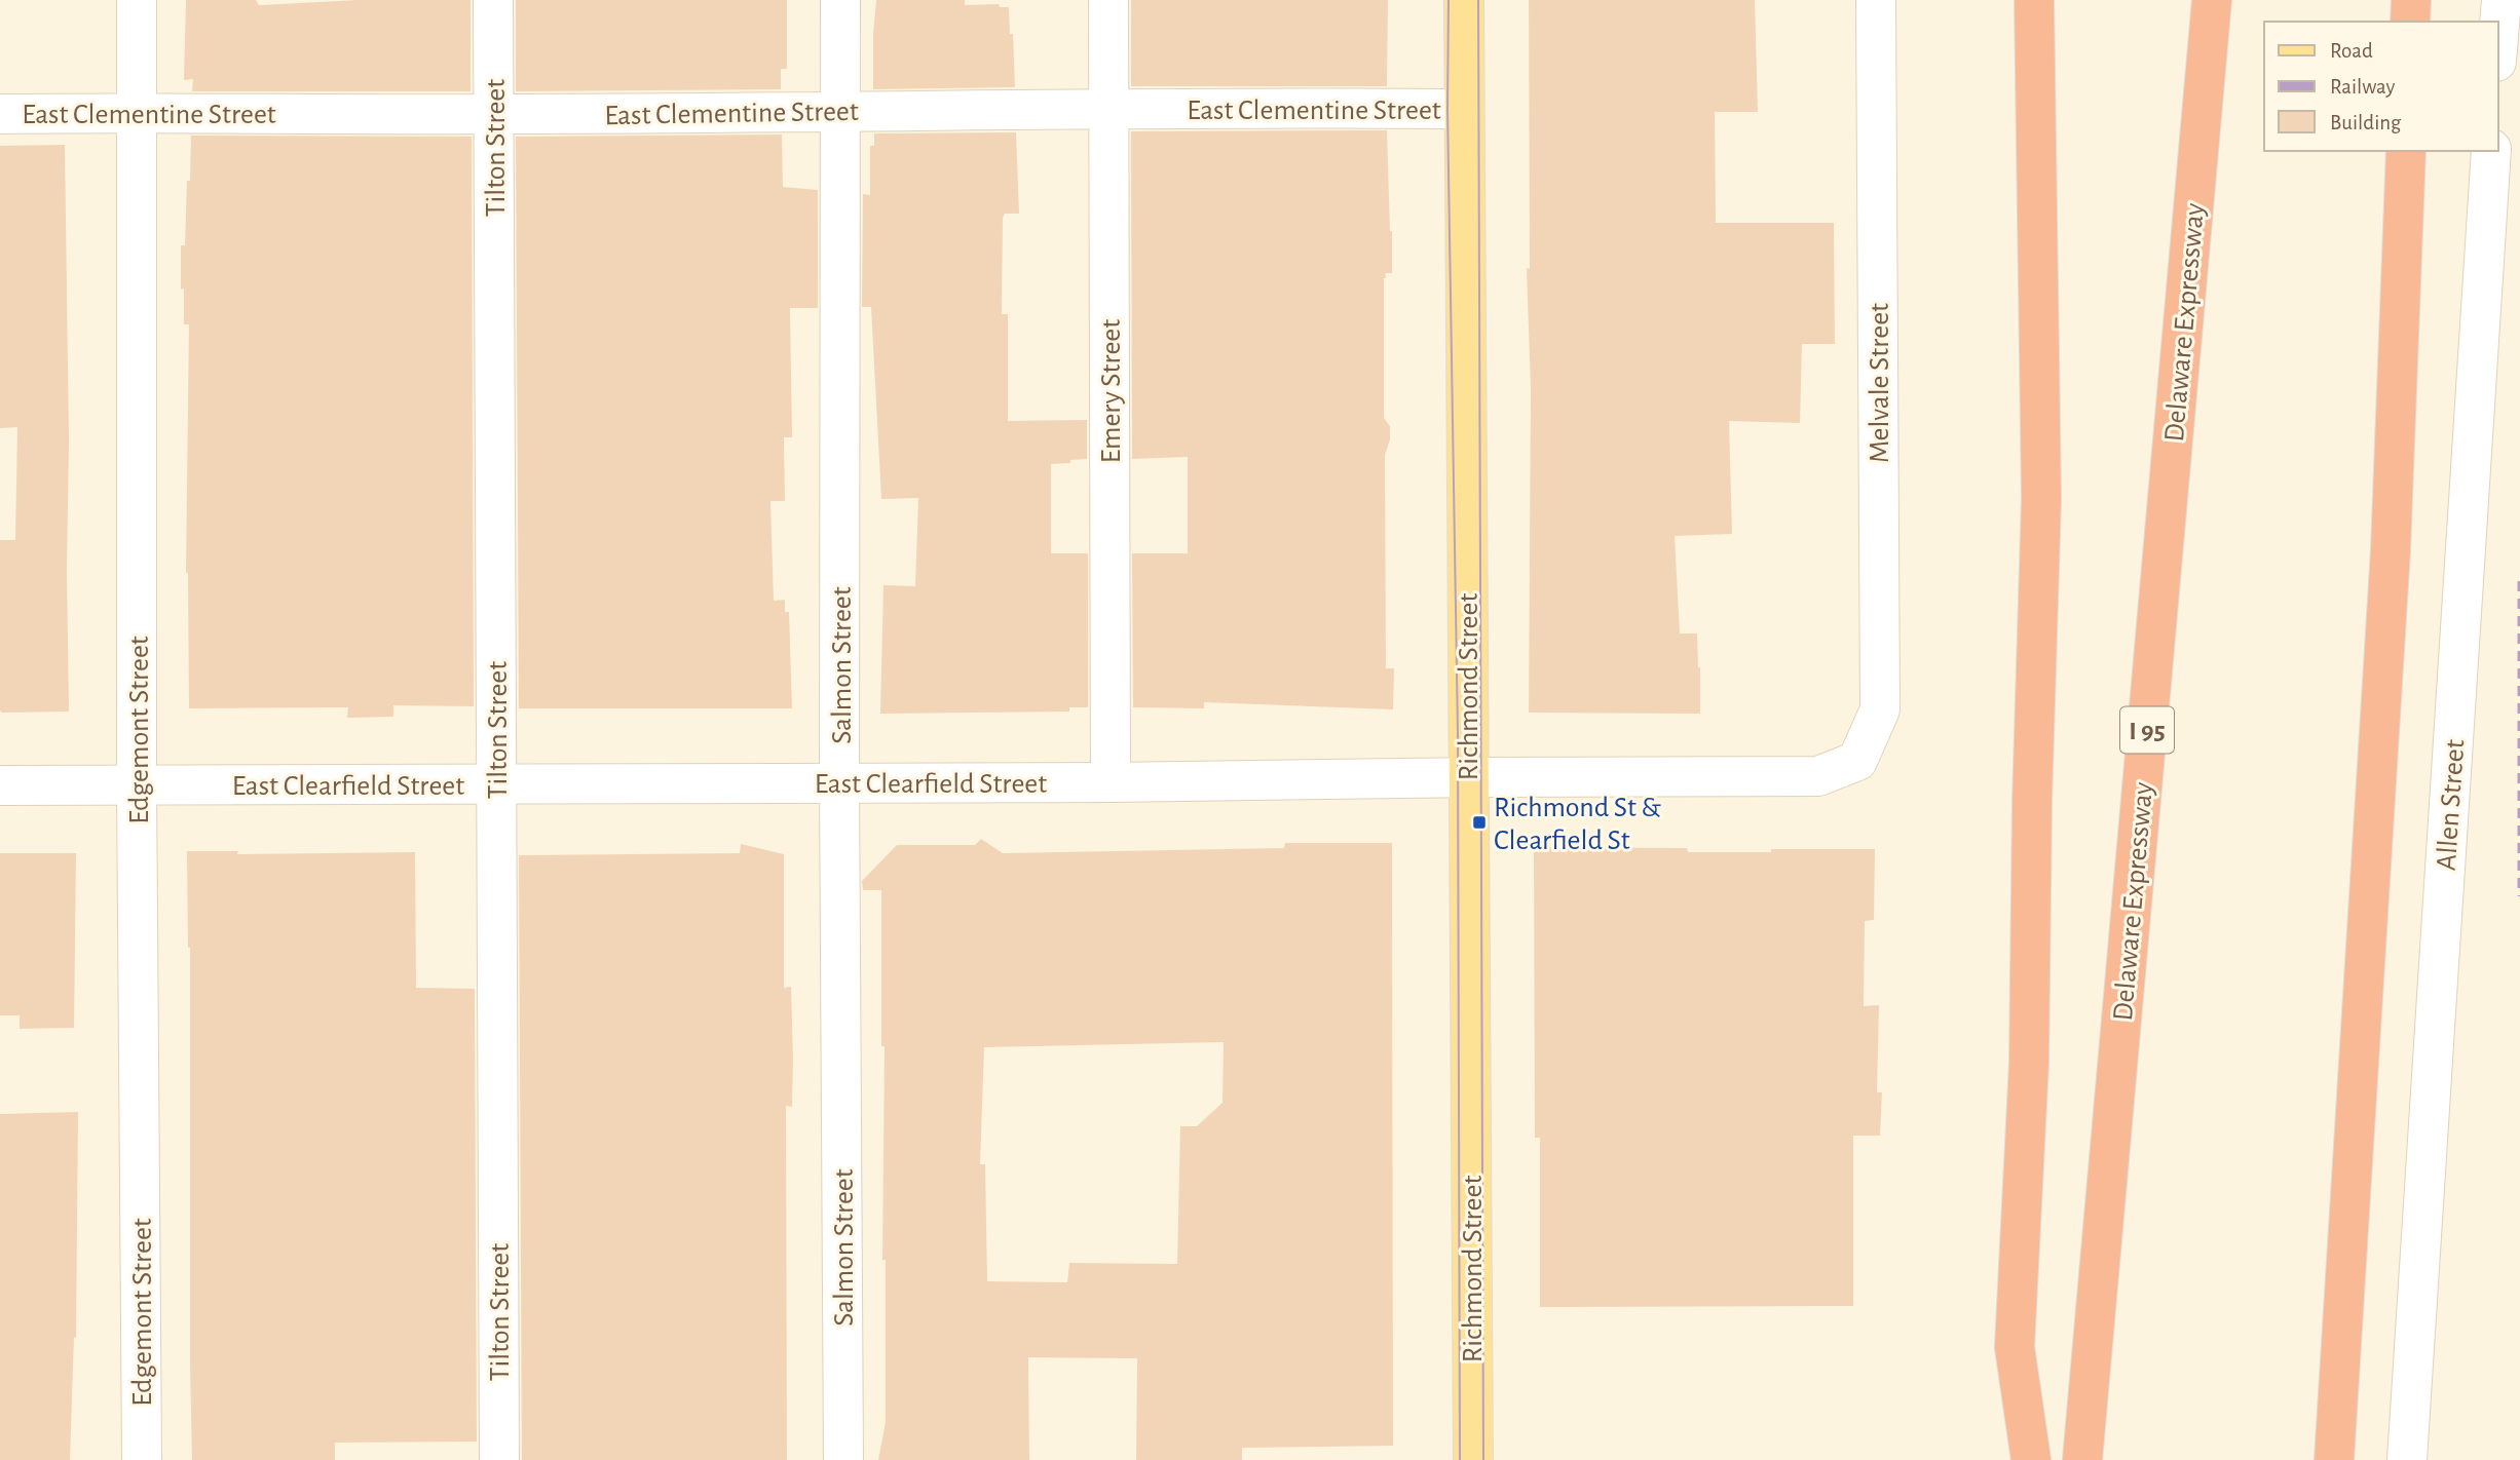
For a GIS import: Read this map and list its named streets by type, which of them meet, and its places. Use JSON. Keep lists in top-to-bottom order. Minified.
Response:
{"streets":{"highway":["Delaware Expressway","I 95"],"main road":["Richmond Street"],"street":["East Clementine Street","Tilton Street","Melvale Street","Emery Street","Salmon Street","Edgemont Street","East Clearfield Street","Allen Street"]},"crossings":[["East Clementine Street","Tilton Street"],["East Clementine Street","Emery Street"],["East Clementine Street","Salmon Street"],["East Clementine Street","Richmond Street"],["East Clementine Street","Edgemont Street"],["Tilton Street","East Clearfield Street"],["Melvale Street","East Clearfield Street"],["Emery Street","East Clearfield Street"],["Salmon Street","East Clearfield Street"],["Richmond Street","East Clearfield Street"],["Edgemont Street","East Clearfield Street"]],"places":{"transit":["Richmond St & Clearfield St"]},"legend":["Road","Railway","Building"]}
